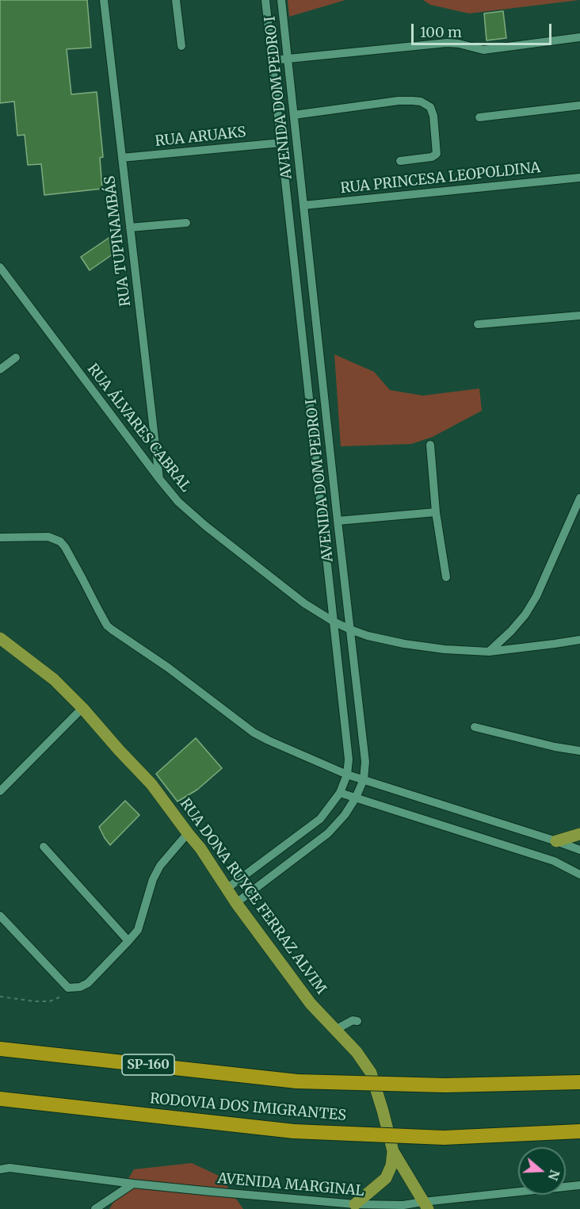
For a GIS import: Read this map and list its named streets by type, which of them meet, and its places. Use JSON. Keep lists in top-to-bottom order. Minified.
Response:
{"streets":{"highway":["SP-160","RODOVIA DOS IMIGRANTES"],"main road":["RUA DONA RUYCE FERRAZ ALVIM"],"street":["AVENIDA DOM PEDRO I","RUA ARUAKS","RUA PRINCESA LEOPOLDINA","RUA TUPINAMBÁS","RUA ÁLVARES CABRAL","AVENIDA MARGINAL"]},"crossings":[["AVENIDA DOM PEDRO I","RUA ARUAKS"],["AVENIDA DOM PEDRO I","RUA PRINCESA LEOPOLDINA"],["AVENIDA DOM PEDRO I","RUA ÁLVARES CABRAL"],["AVENIDA DOM PEDRO I","RUA DONA RUYCE FERRAZ ALVIM"],["RUA ARUAKS","RUA TUPINAMBÁS"],["RUA TUPINAMBÁS","RUA ÁLVARES CABRAL"],["RUA DONA RUYCE FERRAZ ALVIM","AVENIDA MARGINAL"]],"scale_bar":"100 m","north":"right"}
